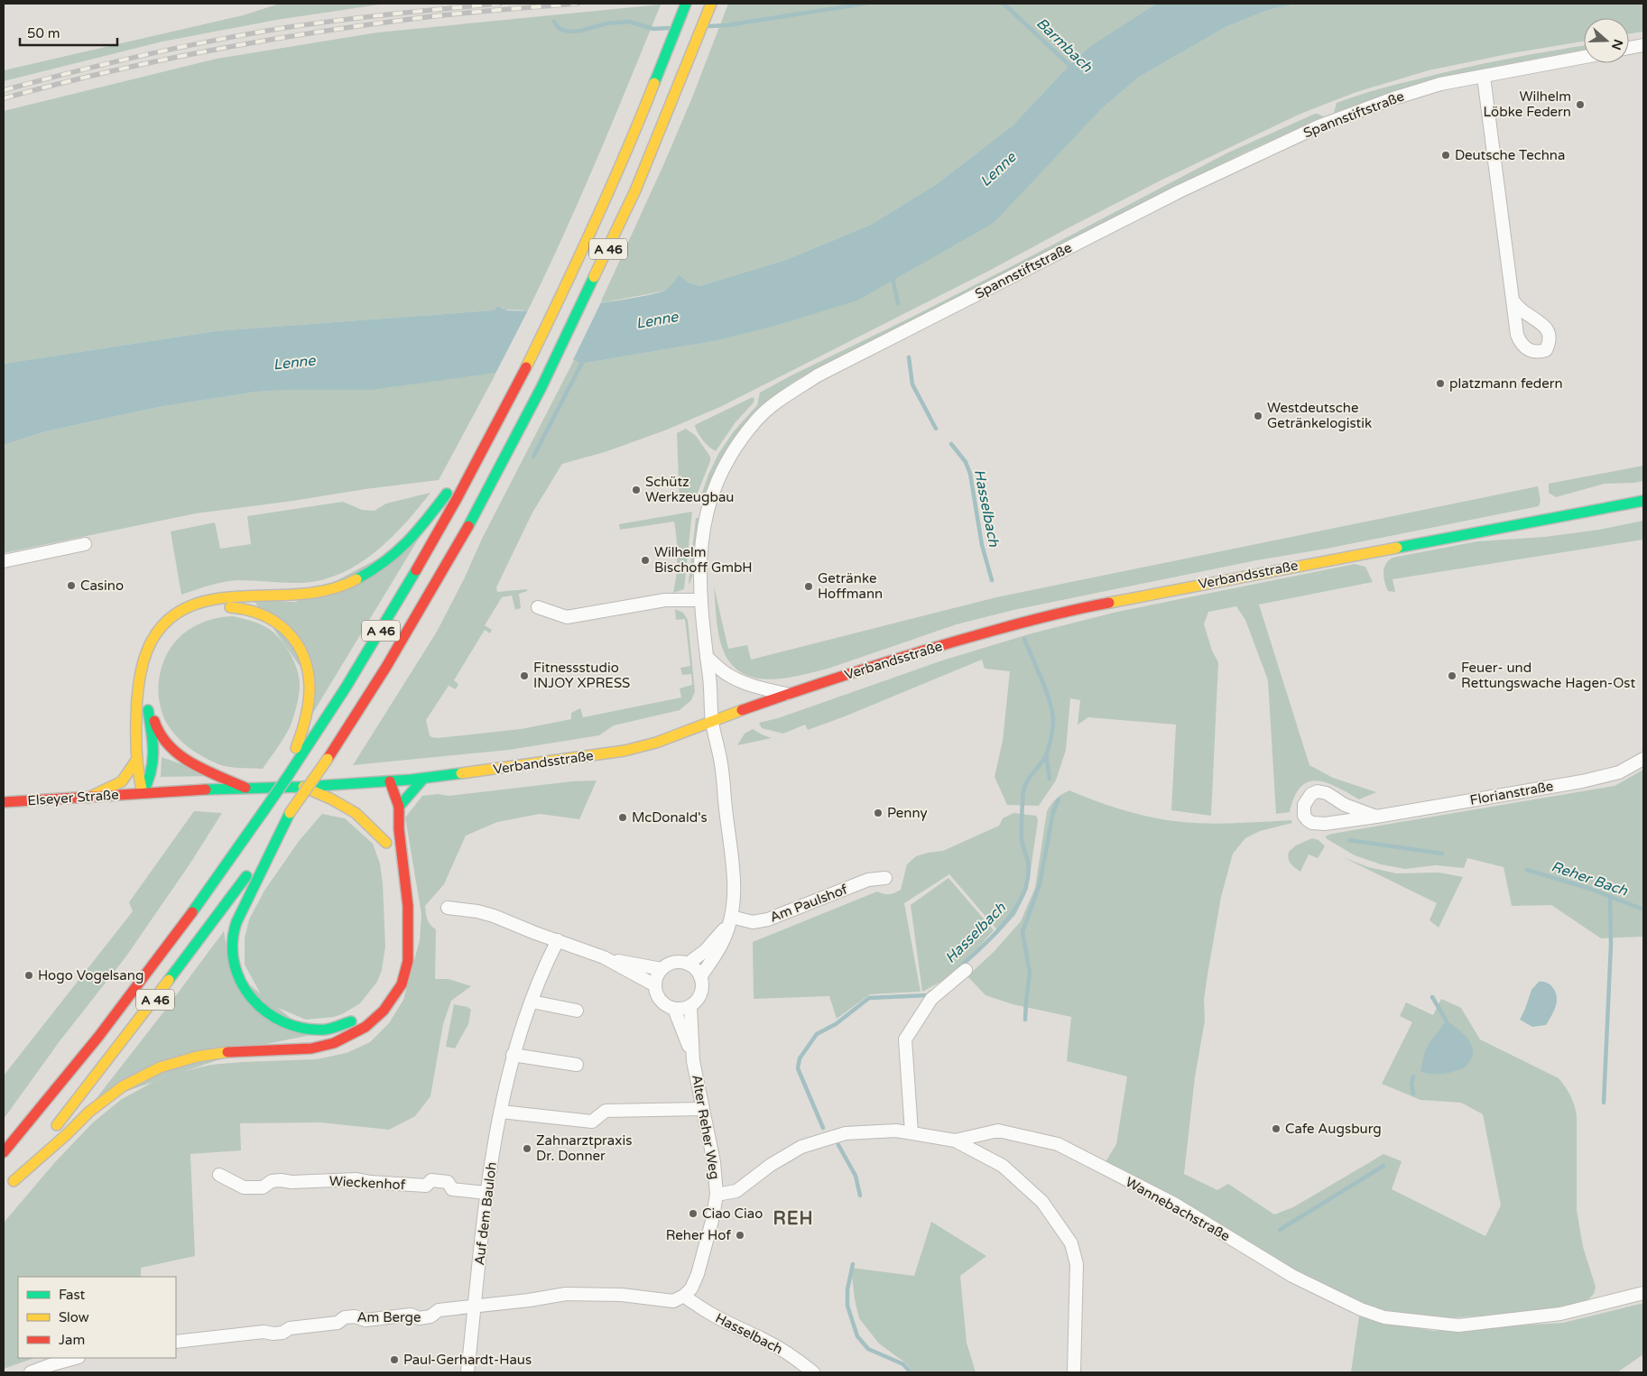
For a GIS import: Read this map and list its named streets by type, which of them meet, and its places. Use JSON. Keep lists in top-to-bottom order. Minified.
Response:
{"streets":{"main road":["A 46","Verbandsstraße","Elseyer Straße"],"street":["Spannstiftstraße","Florianstraße","Am Paulshof","Alter Reher Weg","Wieckenhof","Wannebachstraße","Auf dem Bauloh","Am Berge","Hasselbach"]},"crossings":[["Spannstiftstraße","Verbandsstraße"],["Verbandsstraße","Elseyer Straße"],["Alter Reher Weg","Wannebachstraße"],["Alter Reher Weg","Am Berge"],["Alter Reher Weg","Hasselbach"],["Wieckenhof","Auf dem Bauloh"],["Auf dem Bauloh","Am Berge"],["Am Berge","Hasselbach"]],"districts":["REH"],"water":["Barmbach","Lenne","Hasselbach","Reher Bach"],"places":["Wilhelm Löbke Federn","Deutsche Techna","platzmann federn","Westdeutsche Getränkelogistik","Schütz Werkzeugbau","Wilhelm Bischoff GmbH","Casino","Getränke Hoffmann","Fitnessstudio INJOY XPRESS","Feuer- und Rettungswache Hagen-Ost","Penny","McDonald's","Hogo Vogelsang","Cafe Augsburg","Zahnarztpraxis Dr. Donner","Ciao Ciao","Reher Hof","Paul-Gerhardt-Haus"],"legend":["Fast","Slow","Jam"],"scale_bar":"50 m","north":"right"}
